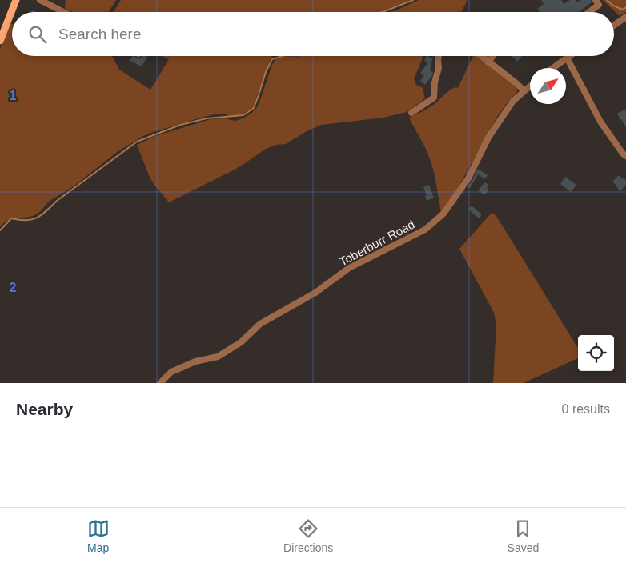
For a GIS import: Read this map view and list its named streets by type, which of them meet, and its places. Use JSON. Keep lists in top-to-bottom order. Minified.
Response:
{"streets":{"street":["Toberburr Road"]},"north":"top right","page":{"search":"Search here","heading":["Nearby","0 results"],"nav":["Map","Directions","Saved"]},"grid":{"rows":["1","2"]}}
